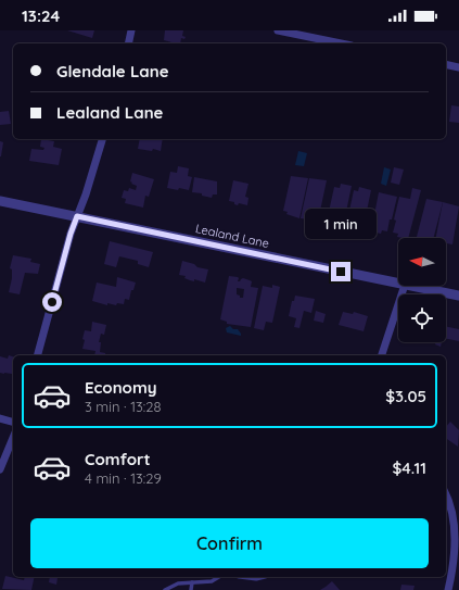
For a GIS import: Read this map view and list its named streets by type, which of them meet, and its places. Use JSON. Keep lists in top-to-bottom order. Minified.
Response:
{"streets":{"street":["Lealand Lane"]},"north":"left","page":{"status":"13:24","banner":["Glendale Lane","Lealand Lane"],"bubble":"1 min","list":[{"name":"Economy","note":"3 min · 13:28","value":"$3.05"},{"name":"Comfort","note":"4 min · 13:29","value":"$4.11"}],"buttons":"Confirm"}}
